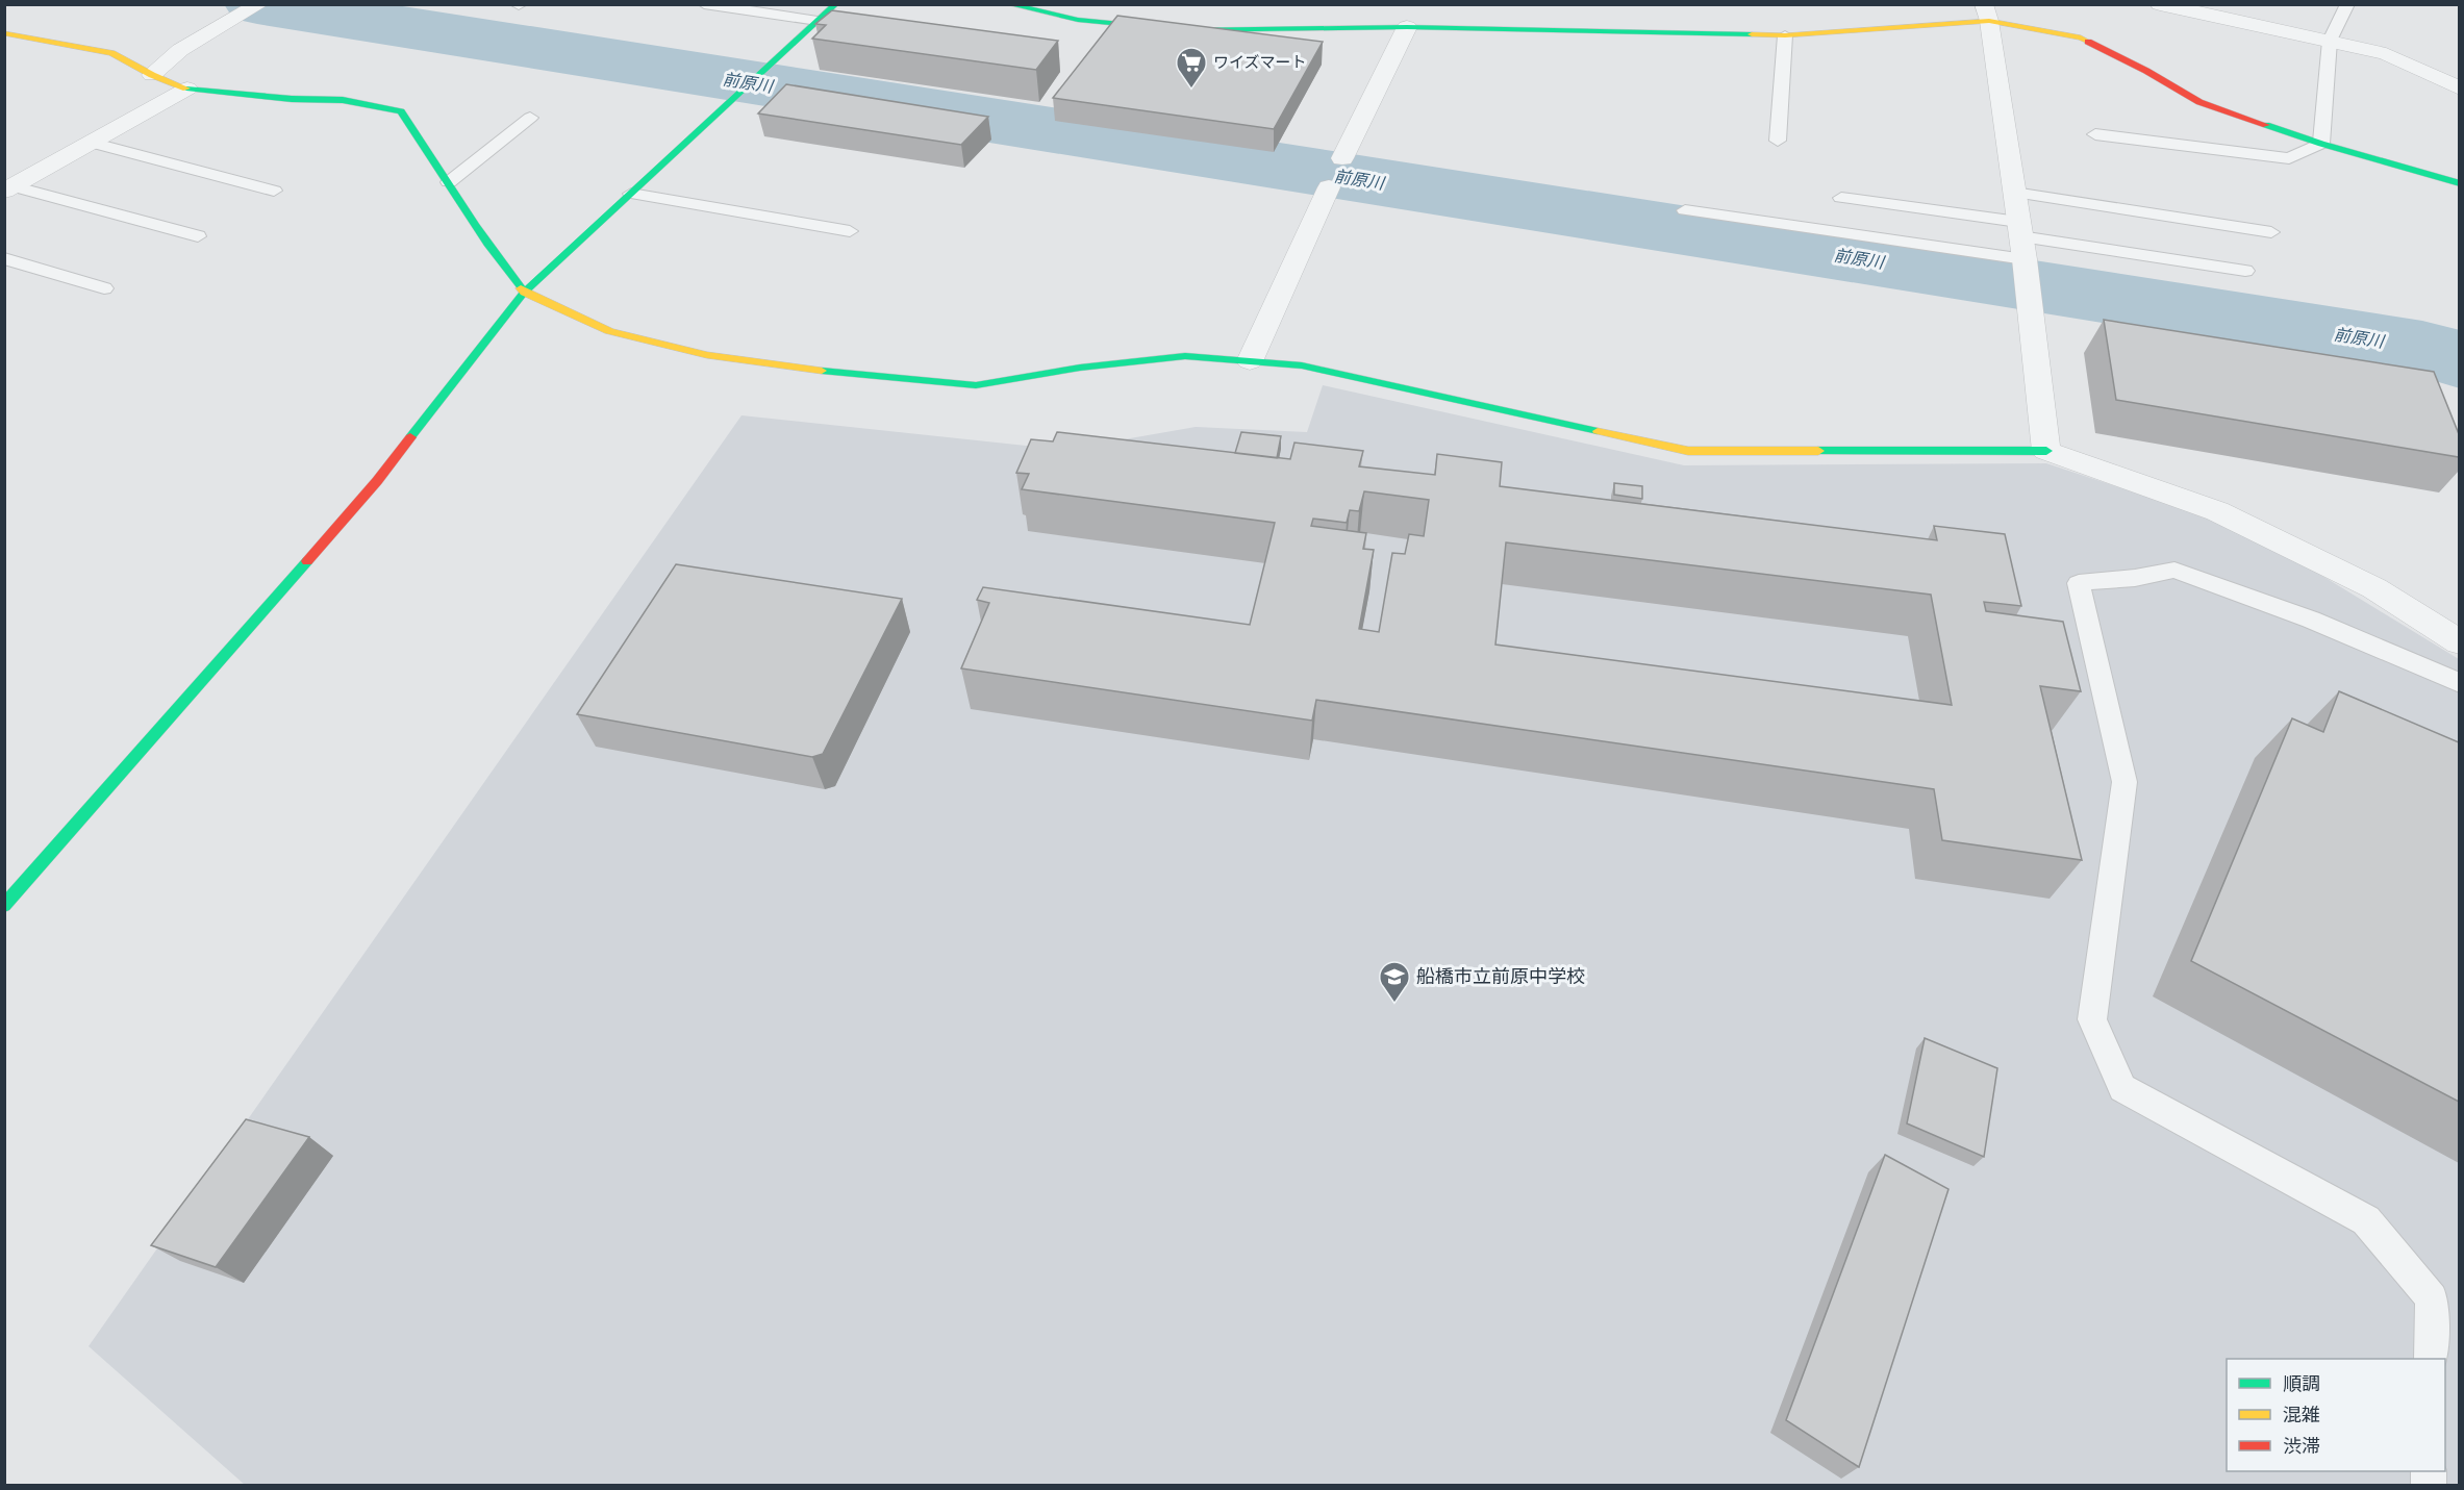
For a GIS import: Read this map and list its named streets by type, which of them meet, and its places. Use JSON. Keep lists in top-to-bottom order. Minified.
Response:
{"water":["前原川"],"places":{"supermarket":["ワイズマート"],"school or university":["船橋市立前原中学校"]},"legend":["順調","混雑","渋滞"]}
